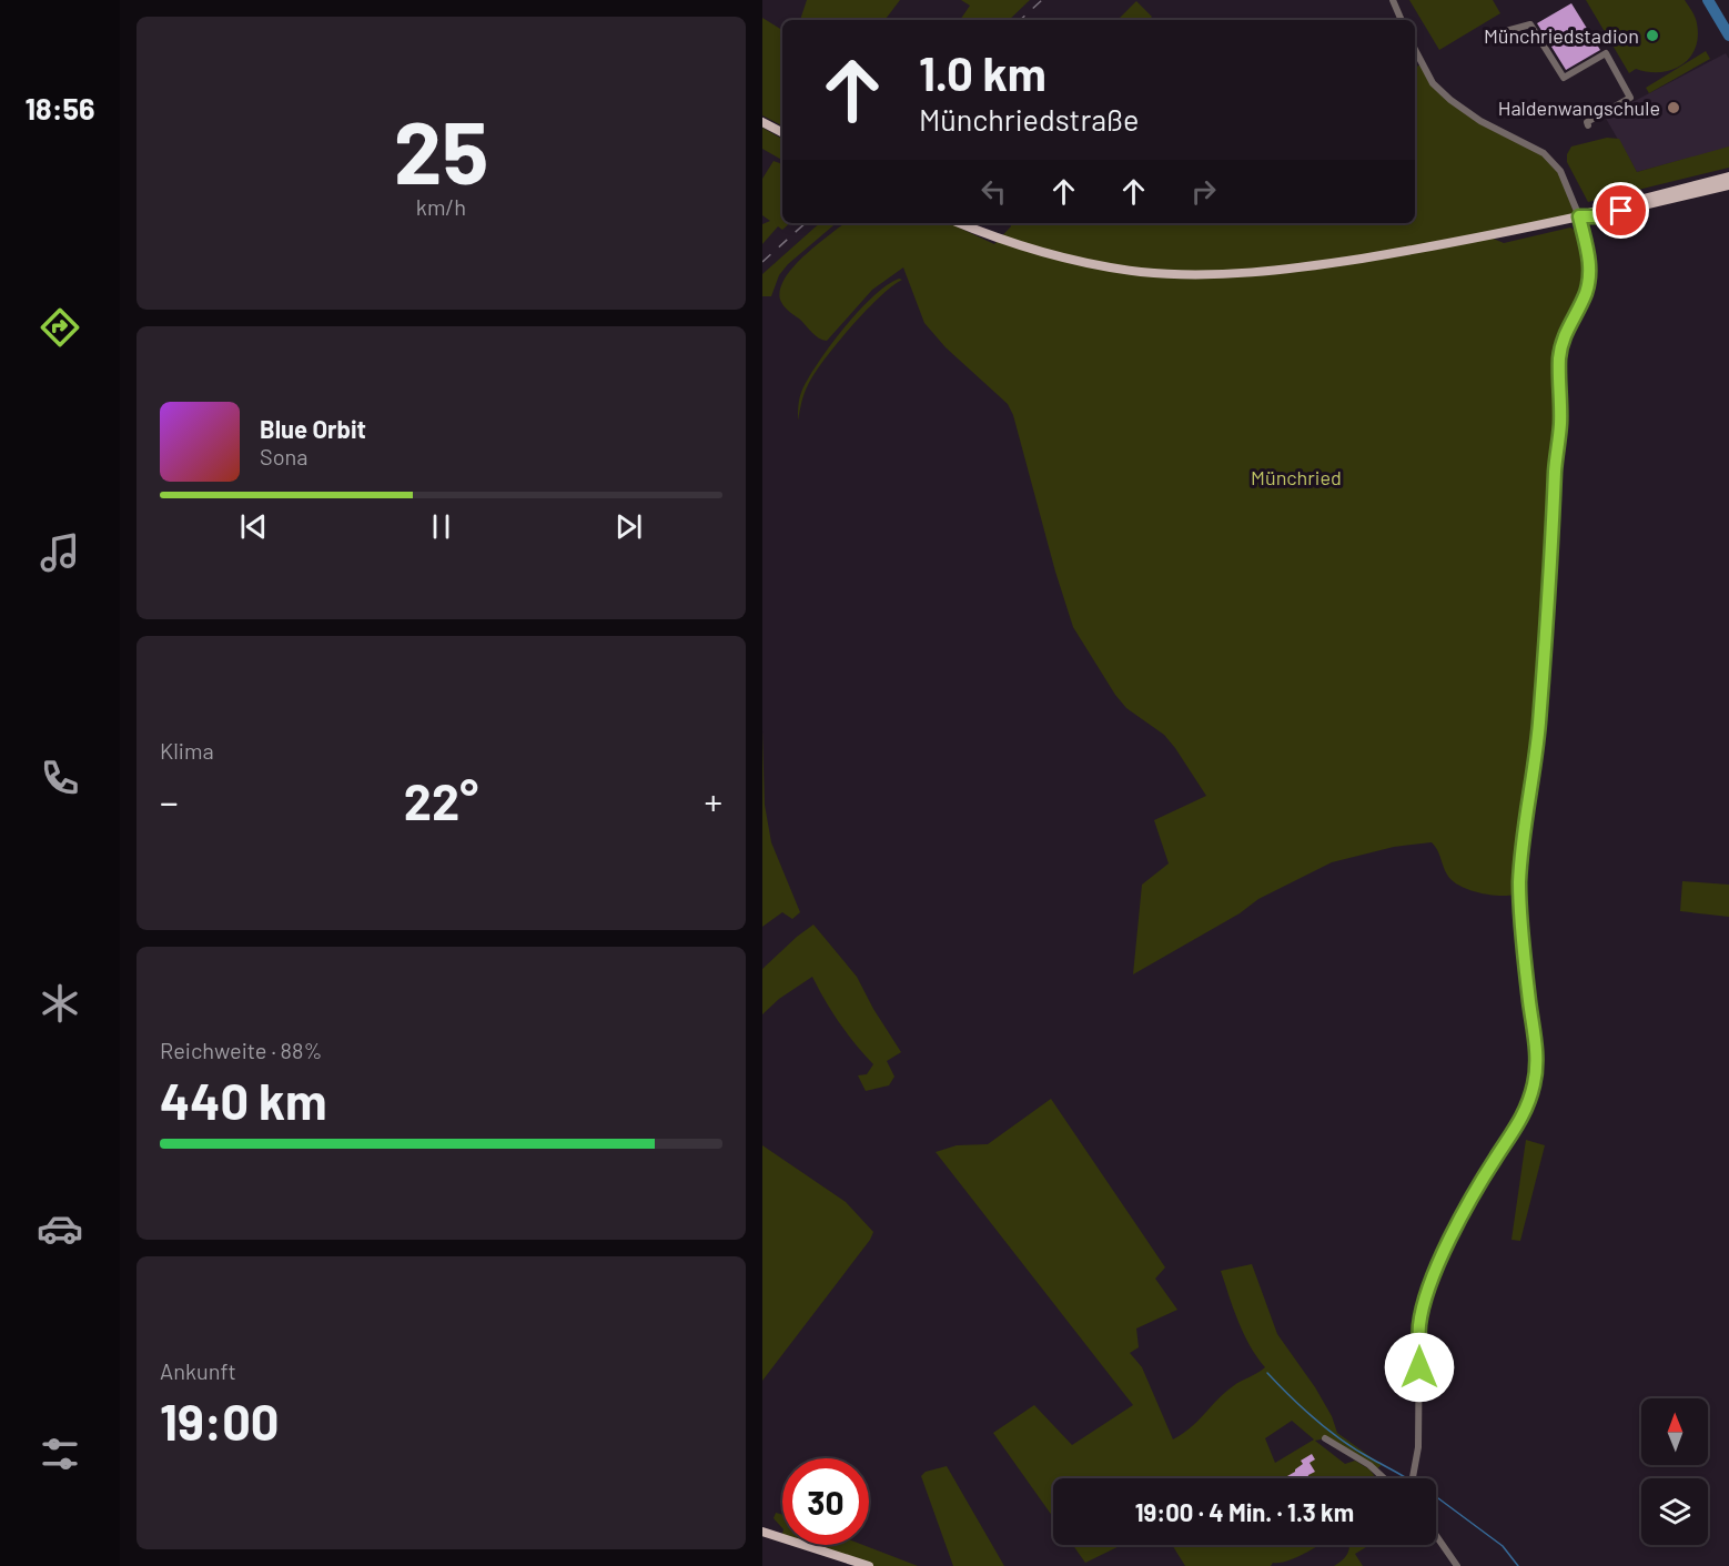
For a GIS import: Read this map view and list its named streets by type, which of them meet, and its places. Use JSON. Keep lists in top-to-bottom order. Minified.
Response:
{"parks":["Münchried"],"places":["Münchriedstadion","Haldenwangschule"],"north":"top","page":{"tabs":"18:56","tile":[["25","km/h"],"Klima",["Reichweite · 88%","440 km"],["Ankunft","19:00"]],"turn":["1.0 km","Münchriedstraße"],"song":["Blue Orbit","Sona"],"heat":["−","22°","+"],"limit":"30","trip":"19:00 · 4 Min. · 1.3 km"}}
